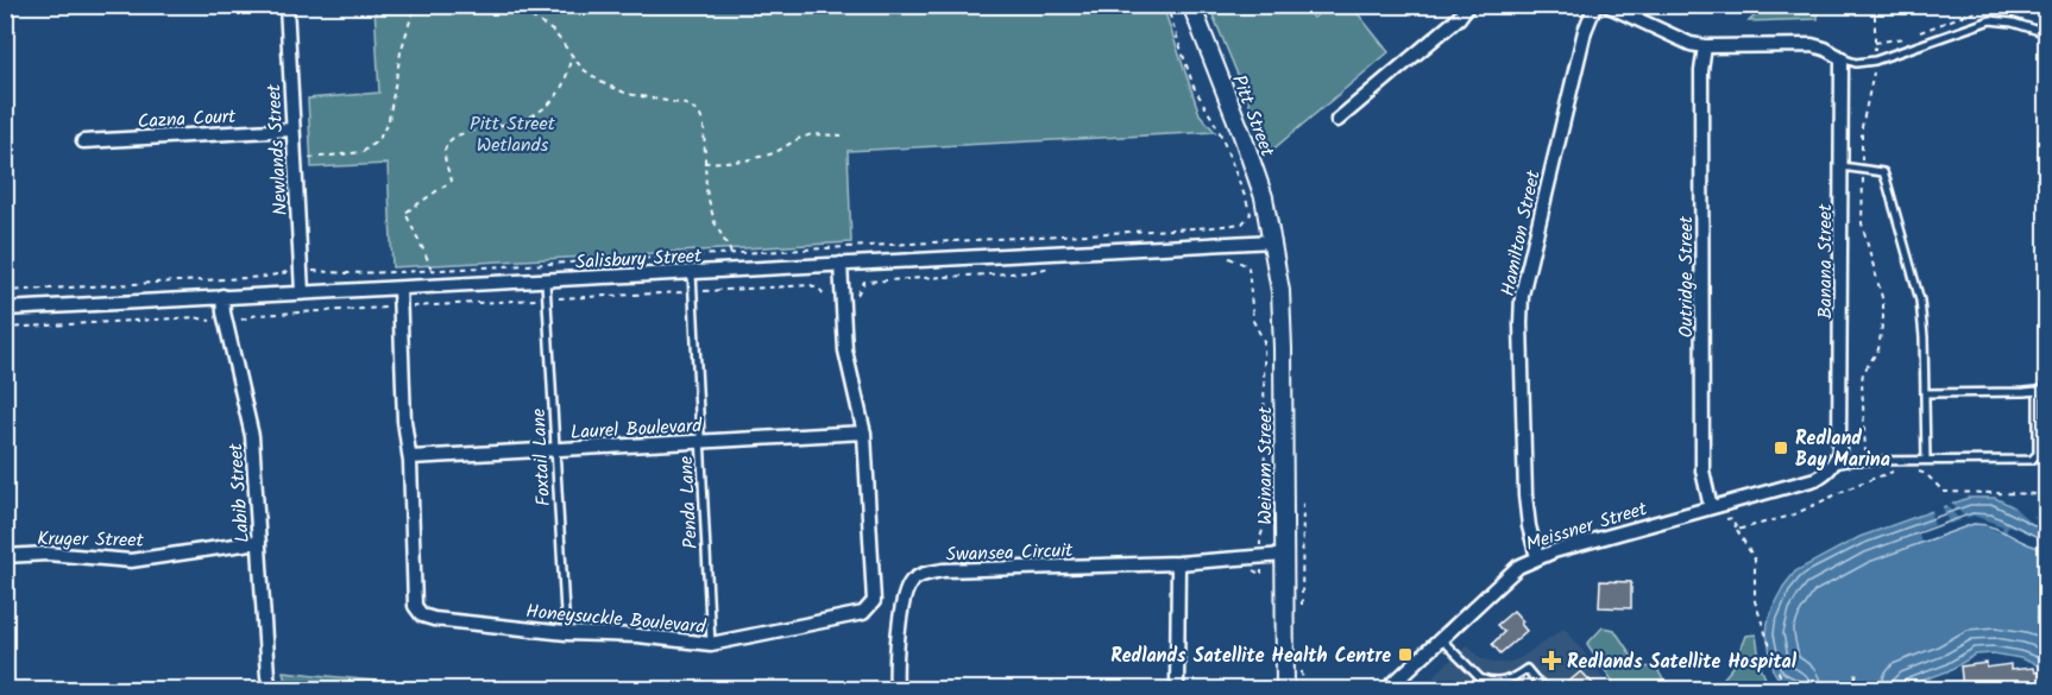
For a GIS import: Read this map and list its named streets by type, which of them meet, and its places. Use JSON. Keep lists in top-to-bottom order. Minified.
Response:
{"streets":{"street":["Pitt Street","Cazna Court","Newlands Street","Hamilton Street","Salisbury Street","Banana Street","Outridge Street","Laurel Boulevard","Weinam Street","Labib Street","Meissner Street","Kruger Street","Swansea Circuit","Honeysuckle Boulevard"],"lane":["Foxtail Lane","Penda Lane"]},"crossings":[["Pitt Street","Salisbury Street"],["Pitt Street","Weinam Street"],["Cazna Court","Newlands Street"],["Newlands Street","Salisbury Street"],["Hamilton Street","Meissner Street"],["Salisbury Street","Foxtail Lane"],["Salisbury Street","Weinam Street"],["Salisbury Street","Labib Street"],["Salisbury Street","Penda Lane"],["Salisbury Street","Honeysuckle Boulevard"],["Banana Street","Meissner Street"],["Outridge Street","Meissner Street"],["Laurel Boulevard","Foxtail Lane"],["Laurel Boulevard","Penda Lane"],["Laurel Boulevard","Honeysuckle Boulevard"],["Foxtail Lane","Honeysuckle Boulevard"],["Weinam Street","Swansea Circuit"],["Labib Street","Kruger Street"],["Penda Lane","Honeysuckle Boulevard"]],"parks":["Pitt Street Wetlands"],"places":{"transit":["Redland Bay Marina","Redlands Satellite Health Centre"],"health":["Redlands Satellite Hospital"]}}
